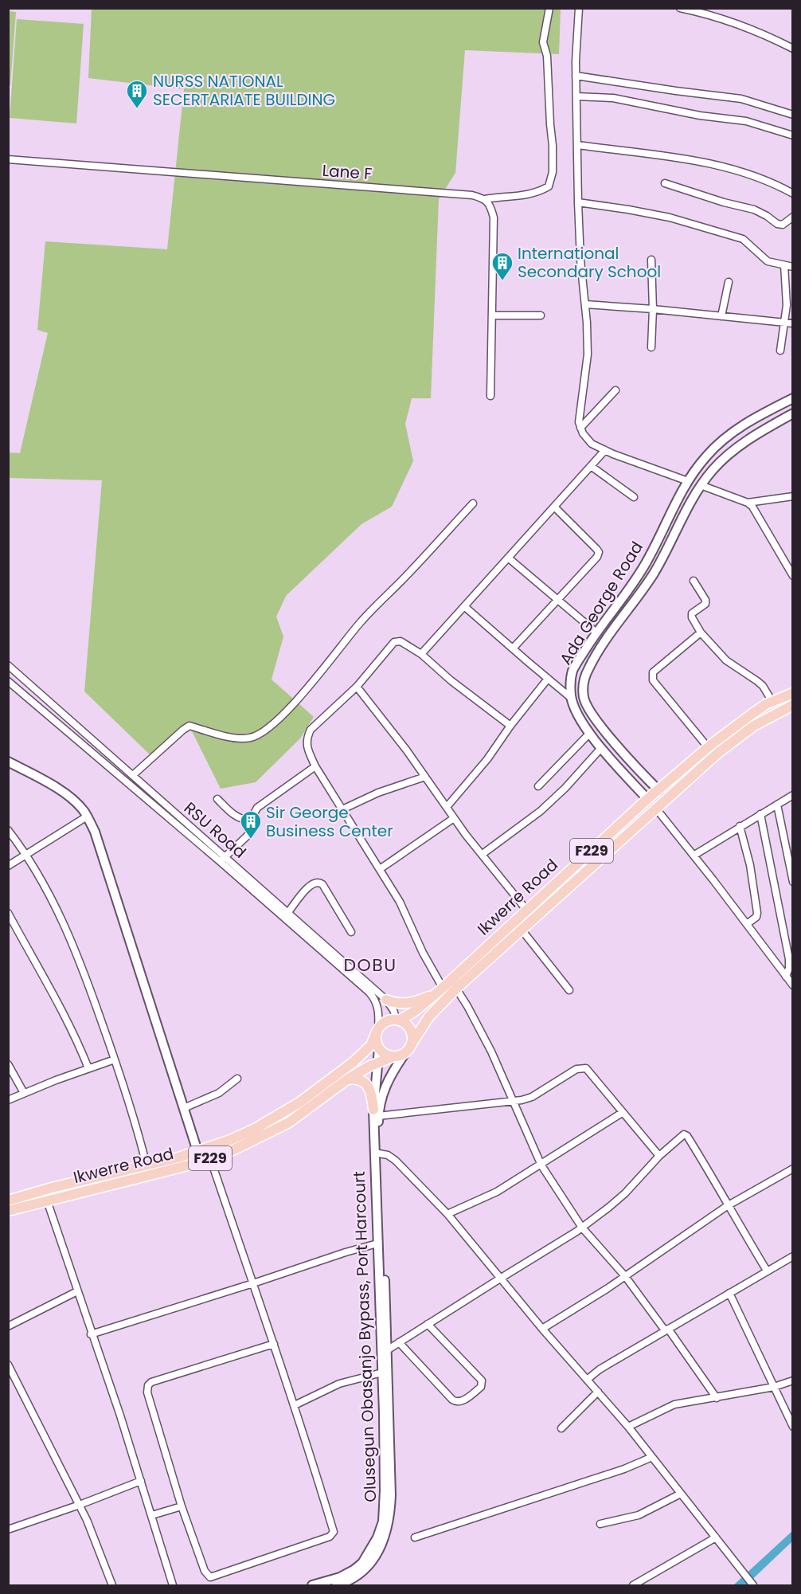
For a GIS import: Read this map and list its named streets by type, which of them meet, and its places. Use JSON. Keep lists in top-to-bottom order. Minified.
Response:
{"streets":{"main road":["F229","Ikwerre Road"],"street":["Lane F","Ada George Road","RSU Road","Olusegun Obasanjo Bypass, Port Harcourt"]},"crossings":[["Ada George Road","Ikwerre Road"],["RSU Road","F229"],["RSU Road","Ikwerre Road"],["RSU Road","Olusegun Obasanjo Bypass, Port Harcourt"],["F229","Ikwerre Road"],["F229","Olusegun Obasanjo Bypass, Port Harcourt"],["Ikwerre Road","Olusegun Obasanjo Bypass, Port Harcourt"]],"districts":["DOBU"],"places":{"building":["NURSS NATIONAL SECERTARIATE BUILDING","International Secondary School","Sir George Business Center"]}}
